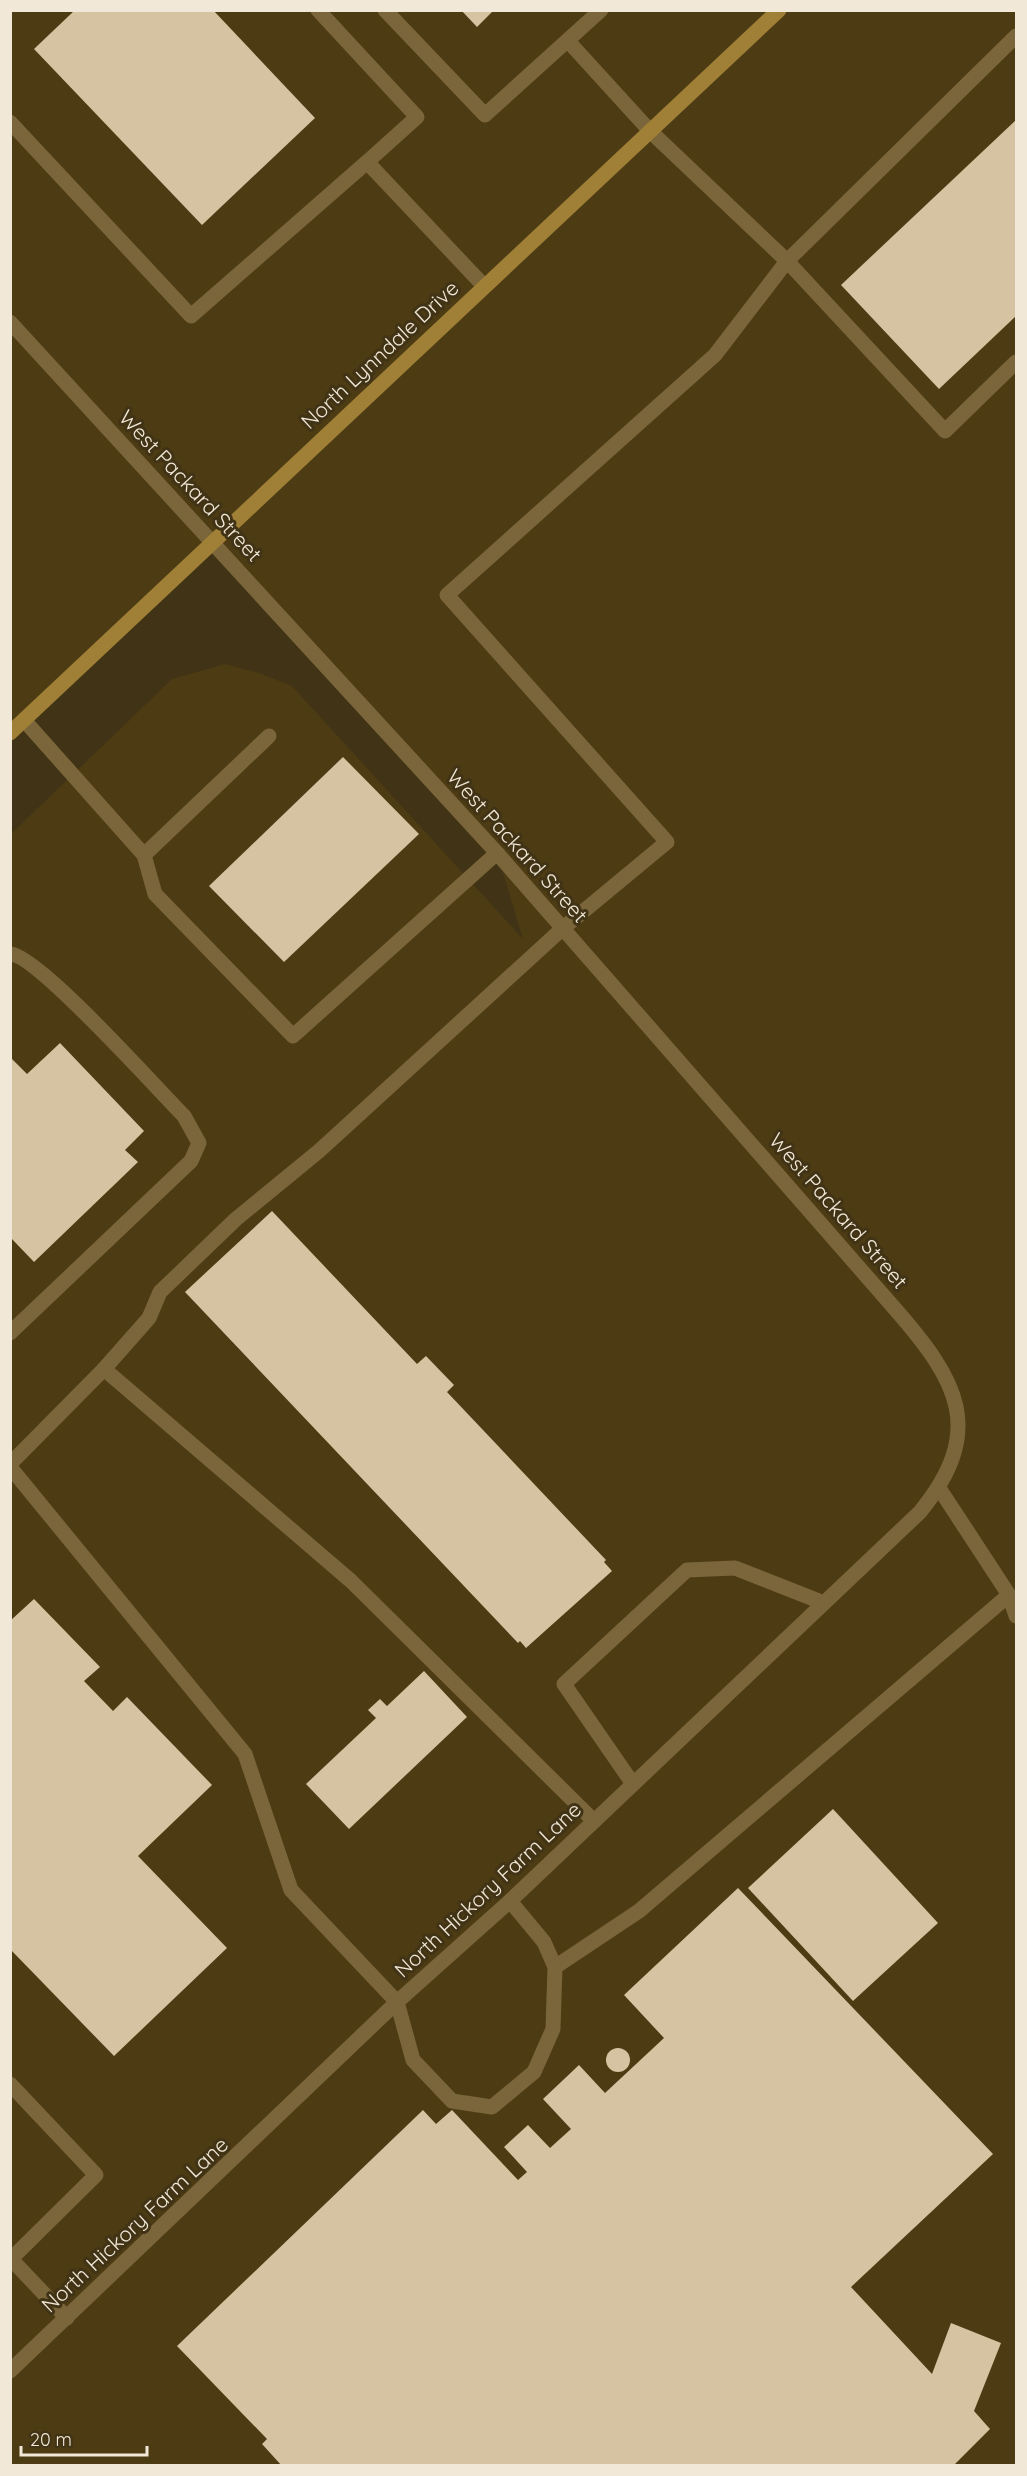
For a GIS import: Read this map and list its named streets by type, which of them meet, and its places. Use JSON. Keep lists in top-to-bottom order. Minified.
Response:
{"streets":{"main road":["North Lynndale Drive"],"street":["West Packard Street","North Hickory Farm Lane"]},"crossings":[["North Lynndale Drive","West Packard Street"],["West Packard Street","North Hickory Farm Lane"]],"scale_bar":"20 m"}
